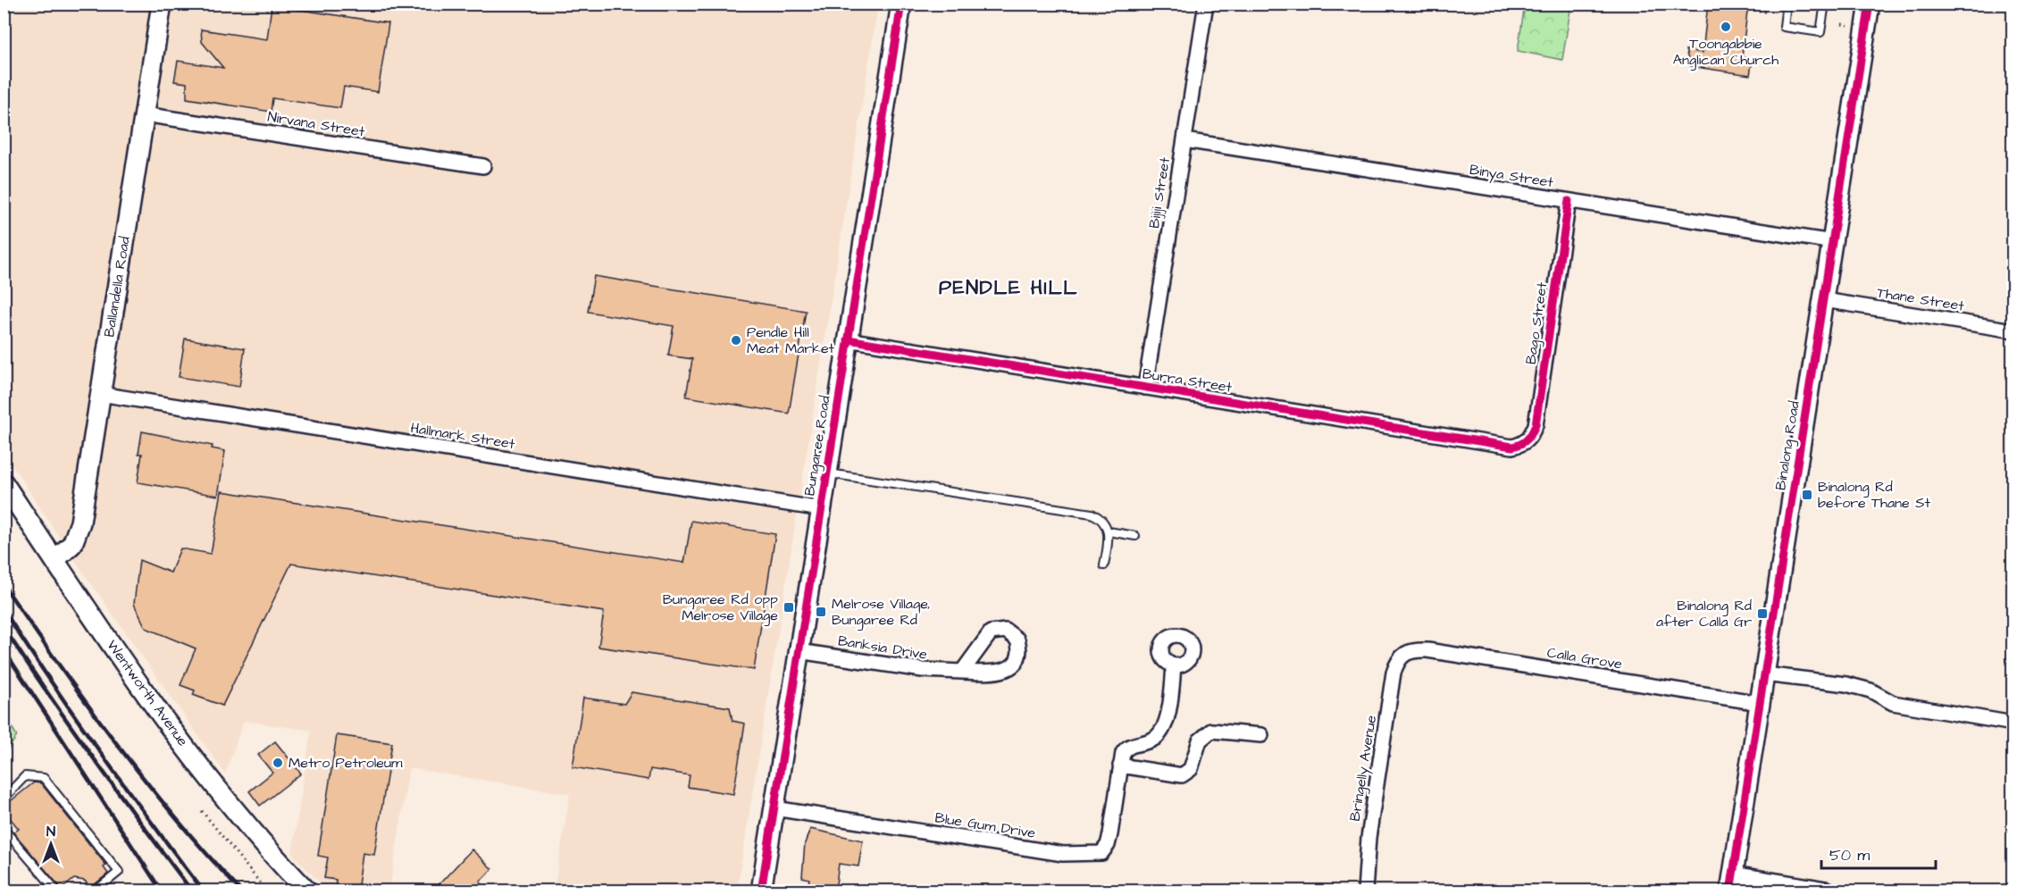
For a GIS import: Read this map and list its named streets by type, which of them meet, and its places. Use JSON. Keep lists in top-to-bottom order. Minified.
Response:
{"streets":{"street":["Nirvana Street","Binya Street","Bijiji Street","Ballandella Road","Thane Street","Bago Street","Burra Street","Hallmark Street","Bungaree Road","Binalong Road","Banksia Drive","Calla Grove","Wentworth Avenue","Bringelly Avenue","Blue Gum Drive"]},"crossings":[["Nirvana Street","Ballandella Road"],["Binya Street","Bijiji Street"],["Binya Street","Bago Street"],["Binya Street","Binalong Road"],["Bijiji Street","Burra Street"],["Ballandella Road","Hallmark Street"],["Ballandella Road","Wentworth Avenue"],["Thane Street","Binalong Road"],["Bago Street","Burra Street"],["Burra Street","Bungaree Road"],["Hallmark Street","Bungaree Road"],["Bungaree Road","Banksia Drive"],["Bungaree Road","Blue Gum Drive"],["Binalong Road","Calla Grove"],["Calla Grove","Bringelly Avenue"]],"districts":["PENDLE HILL"],"places":{"other":["Toongabbie Anglican Church","Pendle Hill Meat Market","Metro Petroleum"],"transit":["Binalong Rd before Thane St","Bungaree Rd opp Melrose Village","Melrose Village, Bungaree Rd","Binalong Rd after Calla Gr"]},"scale_bar":"50 m","north":"top"}
